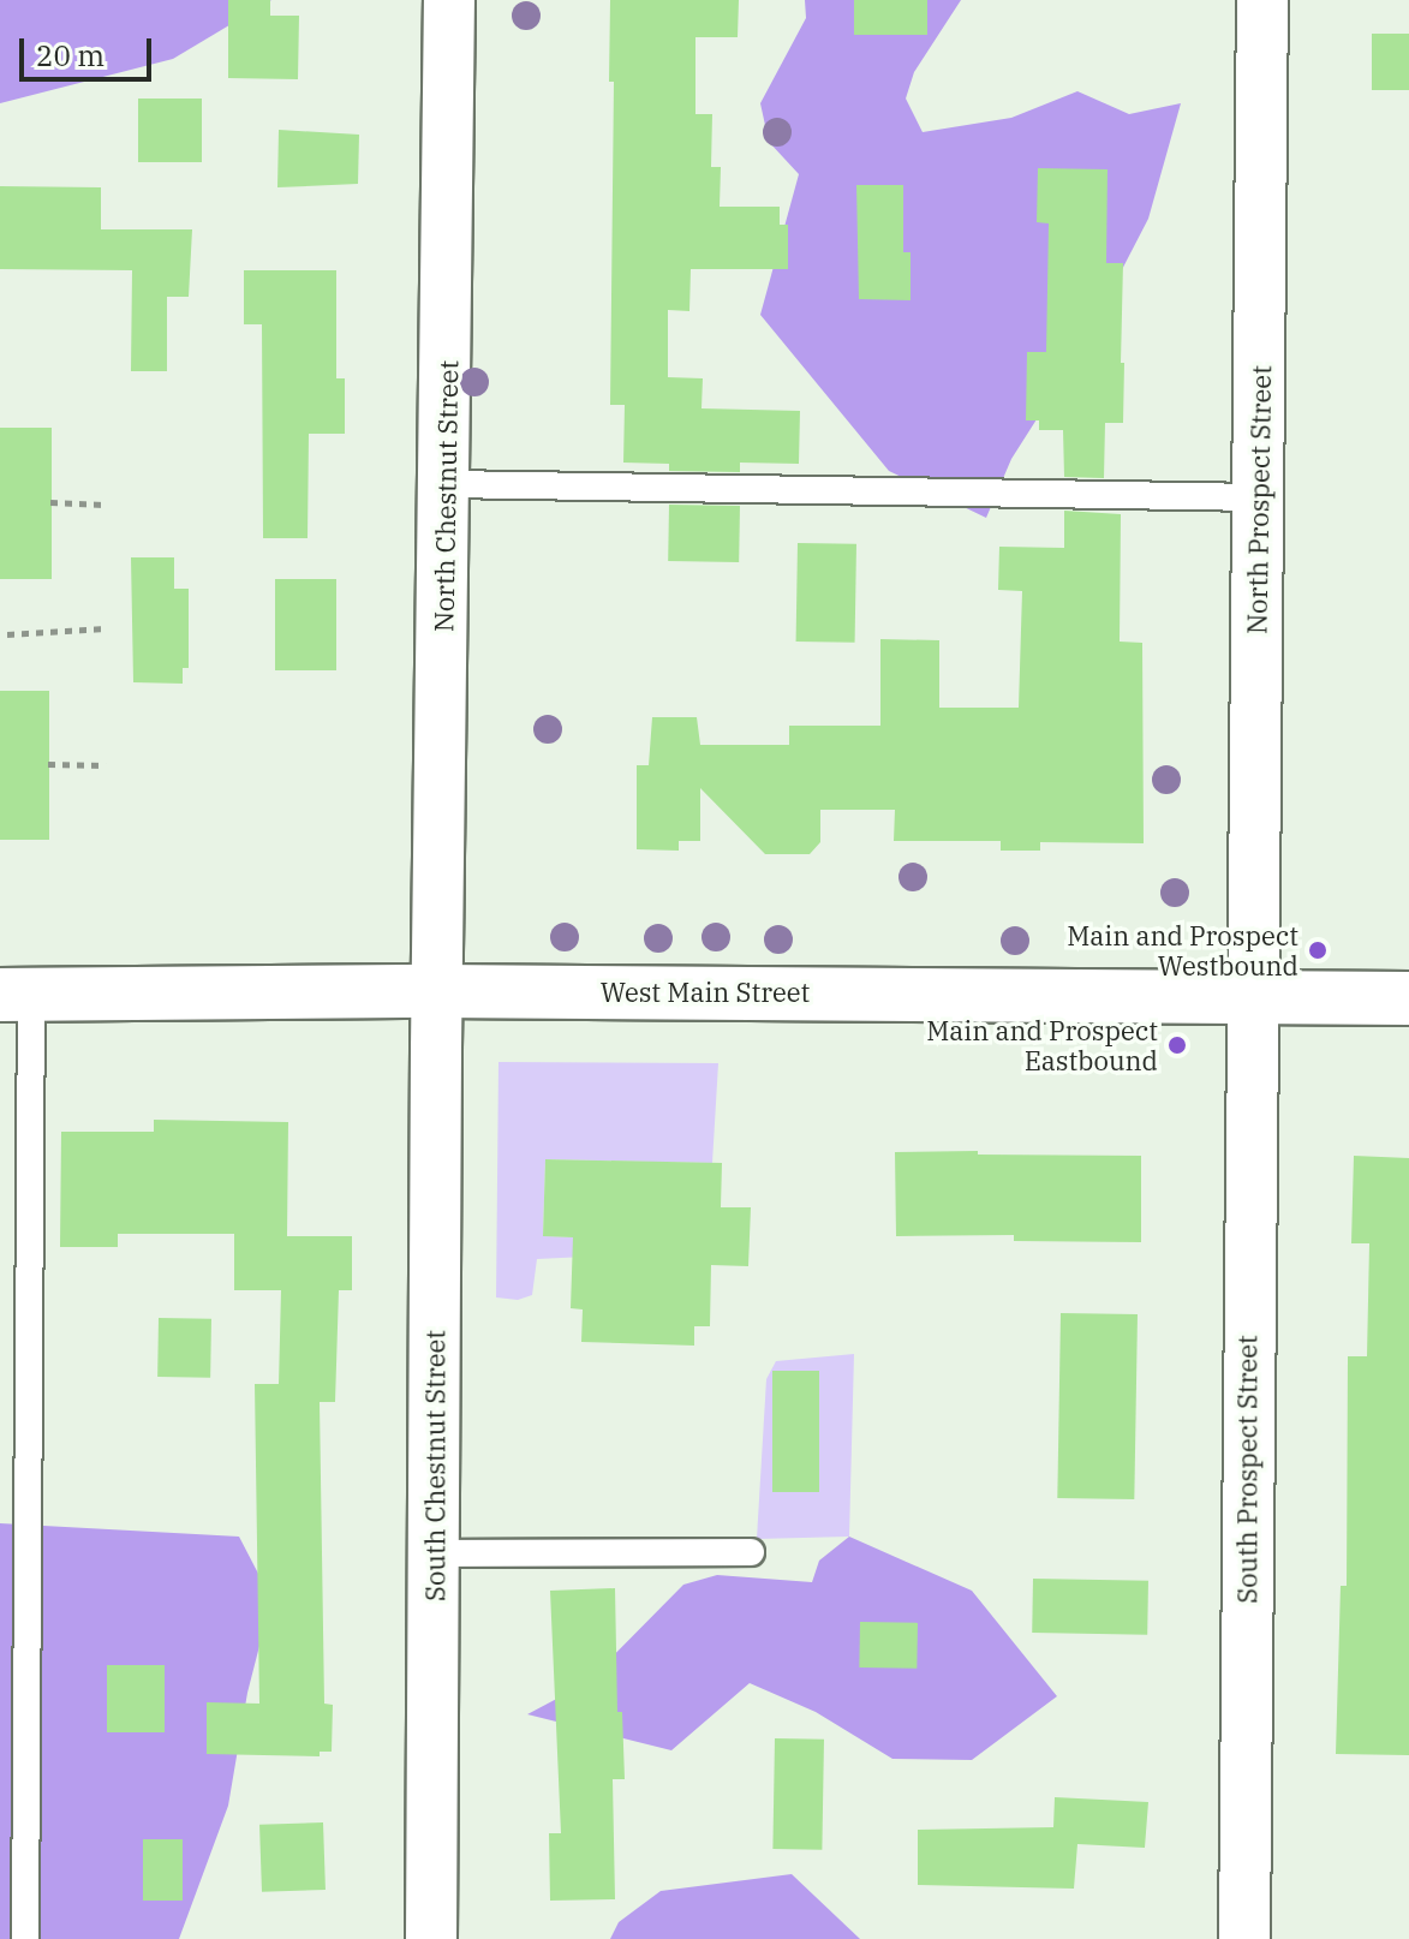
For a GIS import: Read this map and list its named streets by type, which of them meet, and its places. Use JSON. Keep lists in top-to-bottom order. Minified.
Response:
{"streets":{"main road":["West Main Street"],"street":["North Chestnut Street","North Prospect Street","South Chestnut Street","South Prospect Street"]},"crossings":[["North Chestnut Street","West Main Street"],["North Chestnut Street","South Chestnut Street"],["North Prospect Street","West Main Street"],["North Prospect Street","South Prospect Street"],["West Main Street","South Chestnut Street"],["West Main Street","South Prospect Street"]],"places":["Main and Prospect Westbound","Main and Prospect Eastbound"],"scale_bar":"20 m"}
